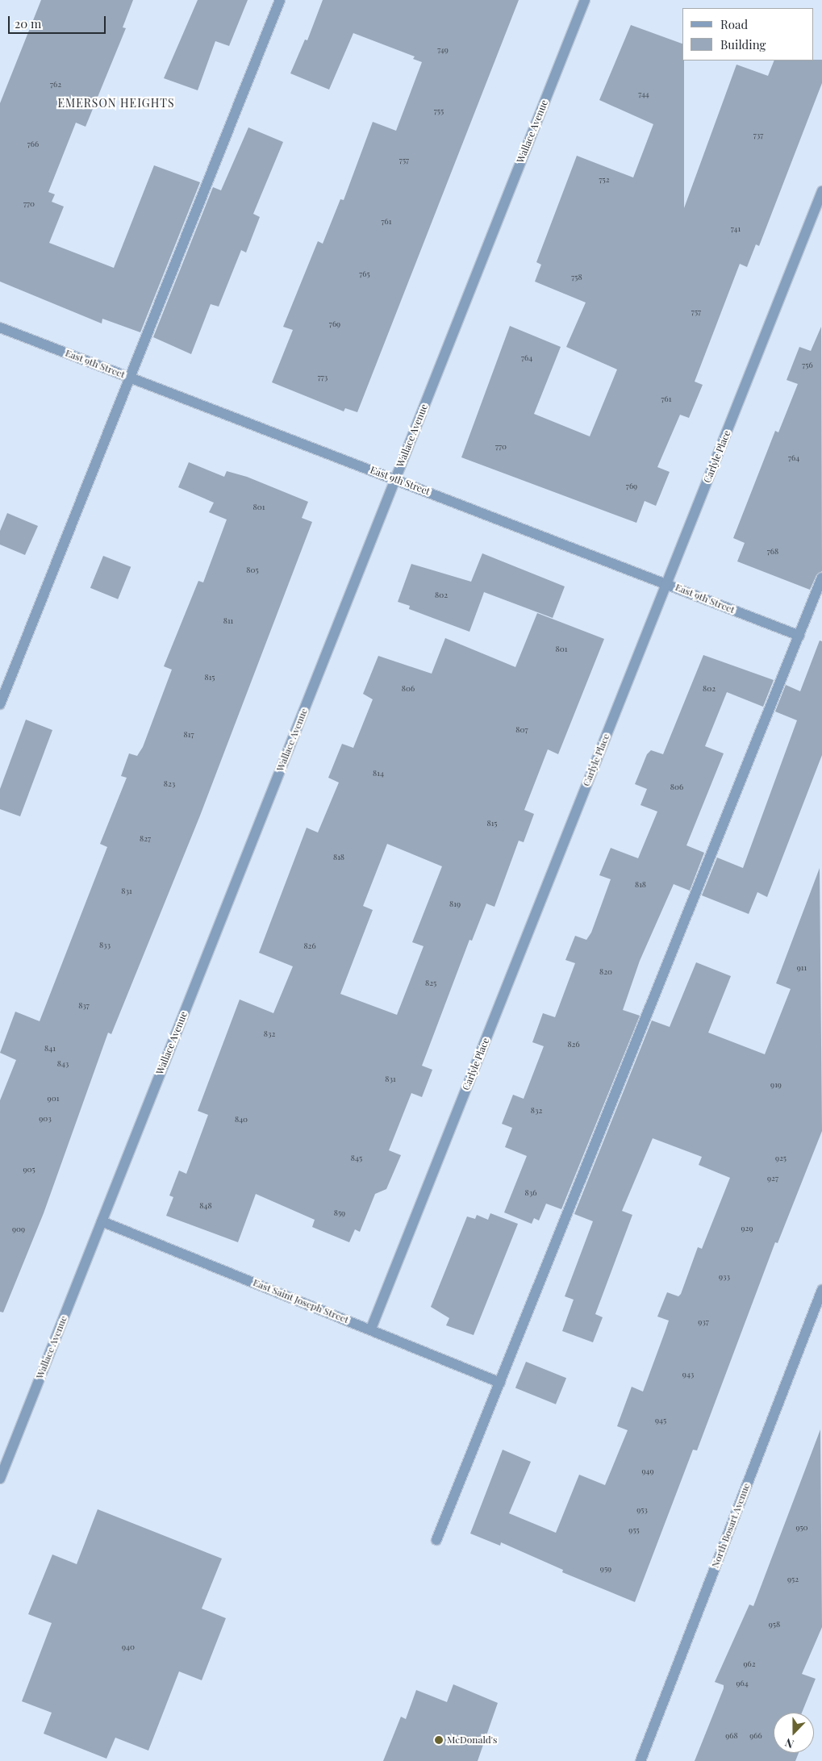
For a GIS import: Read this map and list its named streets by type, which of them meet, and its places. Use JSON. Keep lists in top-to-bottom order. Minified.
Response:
{"streets":{"street":["Wallace Avenue","East 9th Street","Carlyle Place","East Saint Joseph Street","North Bosart Avenue"]},"crossings":[["Wallace Avenue","East 9th Street"],["Wallace Avenue","East Saint Joseph Street"],["East 9th Street","Carlyle Place"],["Carlyle Place","East Saint Joseph Street"]],"districts":["EMERSON HEIGHTS"],"places":["McDonald's"],"house_numbers":["749","762","744","755","737","766","757","752","770","761","741","765","758","757","769","764","756","773","761","770","764","769","801","768","805","802","811","801","815","806","802","807","817","814","823","806","815","827","818","818","831","819","833","826","911","820","825","837","832","826","841","843","831","919","901","832","903","840","845","925","905","927","836","848","859","929","909","933","937","943","945","949","953","950","955","959","952","958","940","962","964","968","966"],"legend":["Road","Building"],"scale_bar":"20 m","north":"bottom"}
